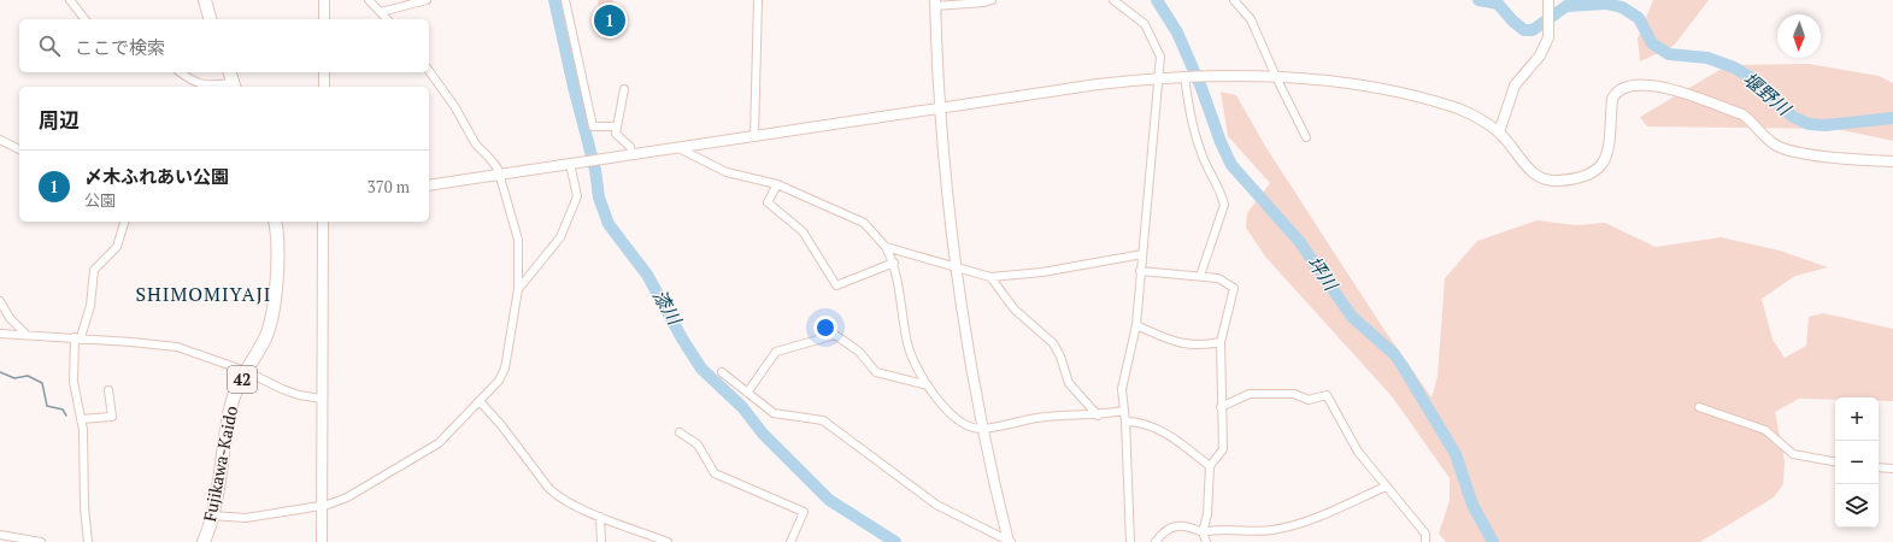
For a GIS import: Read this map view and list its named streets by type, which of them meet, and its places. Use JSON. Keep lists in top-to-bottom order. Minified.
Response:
{"streets":{"main road":["42","Fujikawa-Kaido"]},"districts":["SHIMOMIYAJI"],"water":["堰野川","坪川","漆川"],"north":"bottom","page":{"pins":"1","search":"ここで検索","heading":"周辺","list":[{"mark":"1","name":"〆木ふれあい公園","note":"公園","value":"370 m"}],"map_buttons":["+","−"]}}
